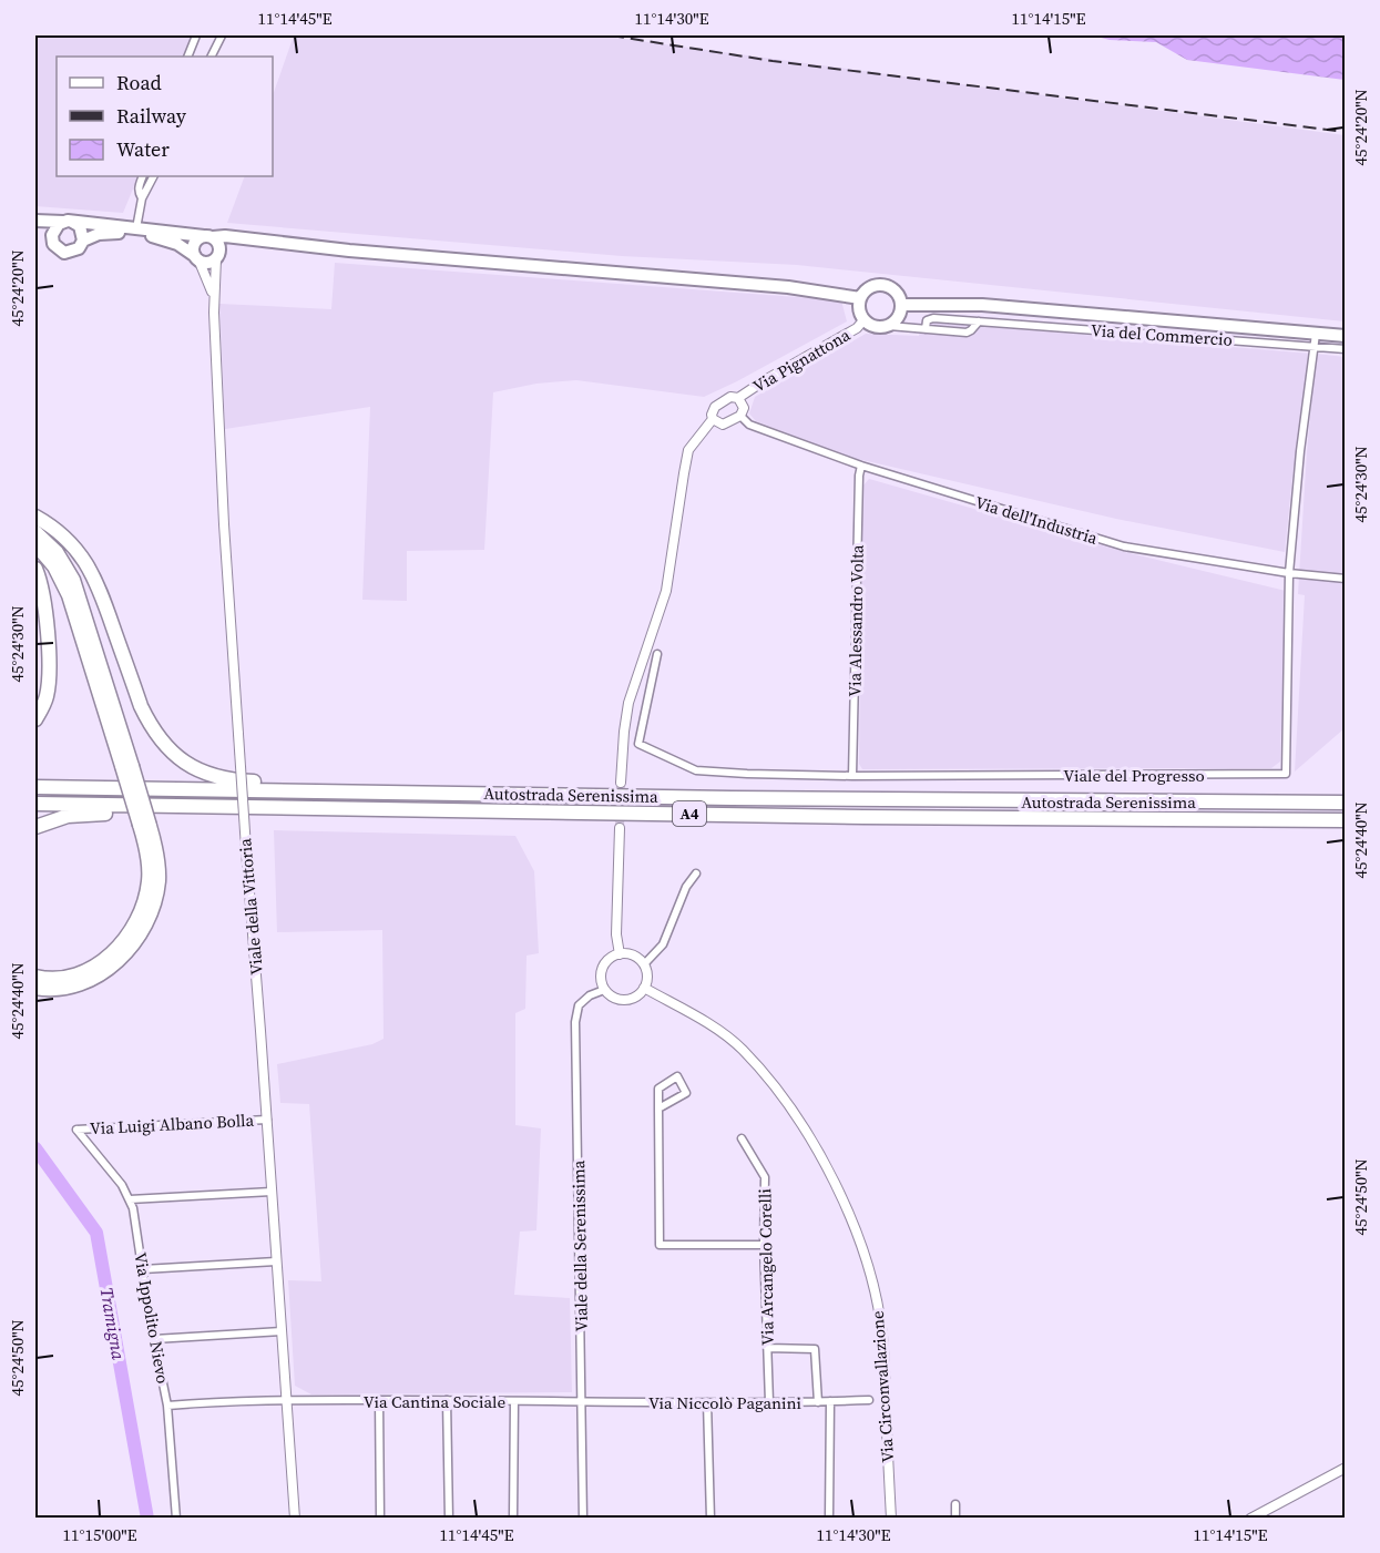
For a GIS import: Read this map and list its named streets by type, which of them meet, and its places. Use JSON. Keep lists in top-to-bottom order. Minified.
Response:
{"streets":{"highway":["Autostrada Serenissima","A4"],"street":["Via del Commercio","Via Pignattona","Via dell'Industria","Via Alessandro Volta","Viale del Progresso","Viale della Vittoria","Via Luigi Albano Bolla","Viale della Serenissima","Via Arcangelo Corelli","Via Ippolito Nievo","Via Circonvallazione","Via Cantina Sociale","Via Niccolò Paganini"]},"crossings":[["Via del Commercio","Via Pignattona"],["Via del Commercio","Viale del Progresso"],["Via Pignattona","Via dell'Industria"],["Via dell'Industria","Via Alessandro Volta"],["Via dell'Industria","Viale del Progresso"],["Via Alessandro Volta","Viale del Progresso"],["Viale della Vittoria","Via Luigi Albano Bolla"],["Viale della Vittoria","Via Ippolito Nievo"],["Viale della Vittoria","Via Cantina Sociale"],["Via Luigi Albano Bolla","Via Ippolito Nievo"],["Viale della Serenissima","Via Circonvallazione"],["Viale della Serenissima","Via Cantina Sociale"],["Viale della Serenissima","Via Niccolò Paganini"],["Via Arcangelo Corelli","Via Niccolò Paganini"],["Via Ippolito Nievo","Via Cantina Sociale"],["Via Cantina Sociale","Via Niccolò Paganini"]],"water":["Tramigna"],"legend":["Road","Railway","Water"],"coordinates":["11°14'45\"E","11°14'30\"E","11°14'15\"E","45°24'20\"N","45°24'30\"N","45°24'40\"N","45°24'50\"N","11°15'00\"E"]}
